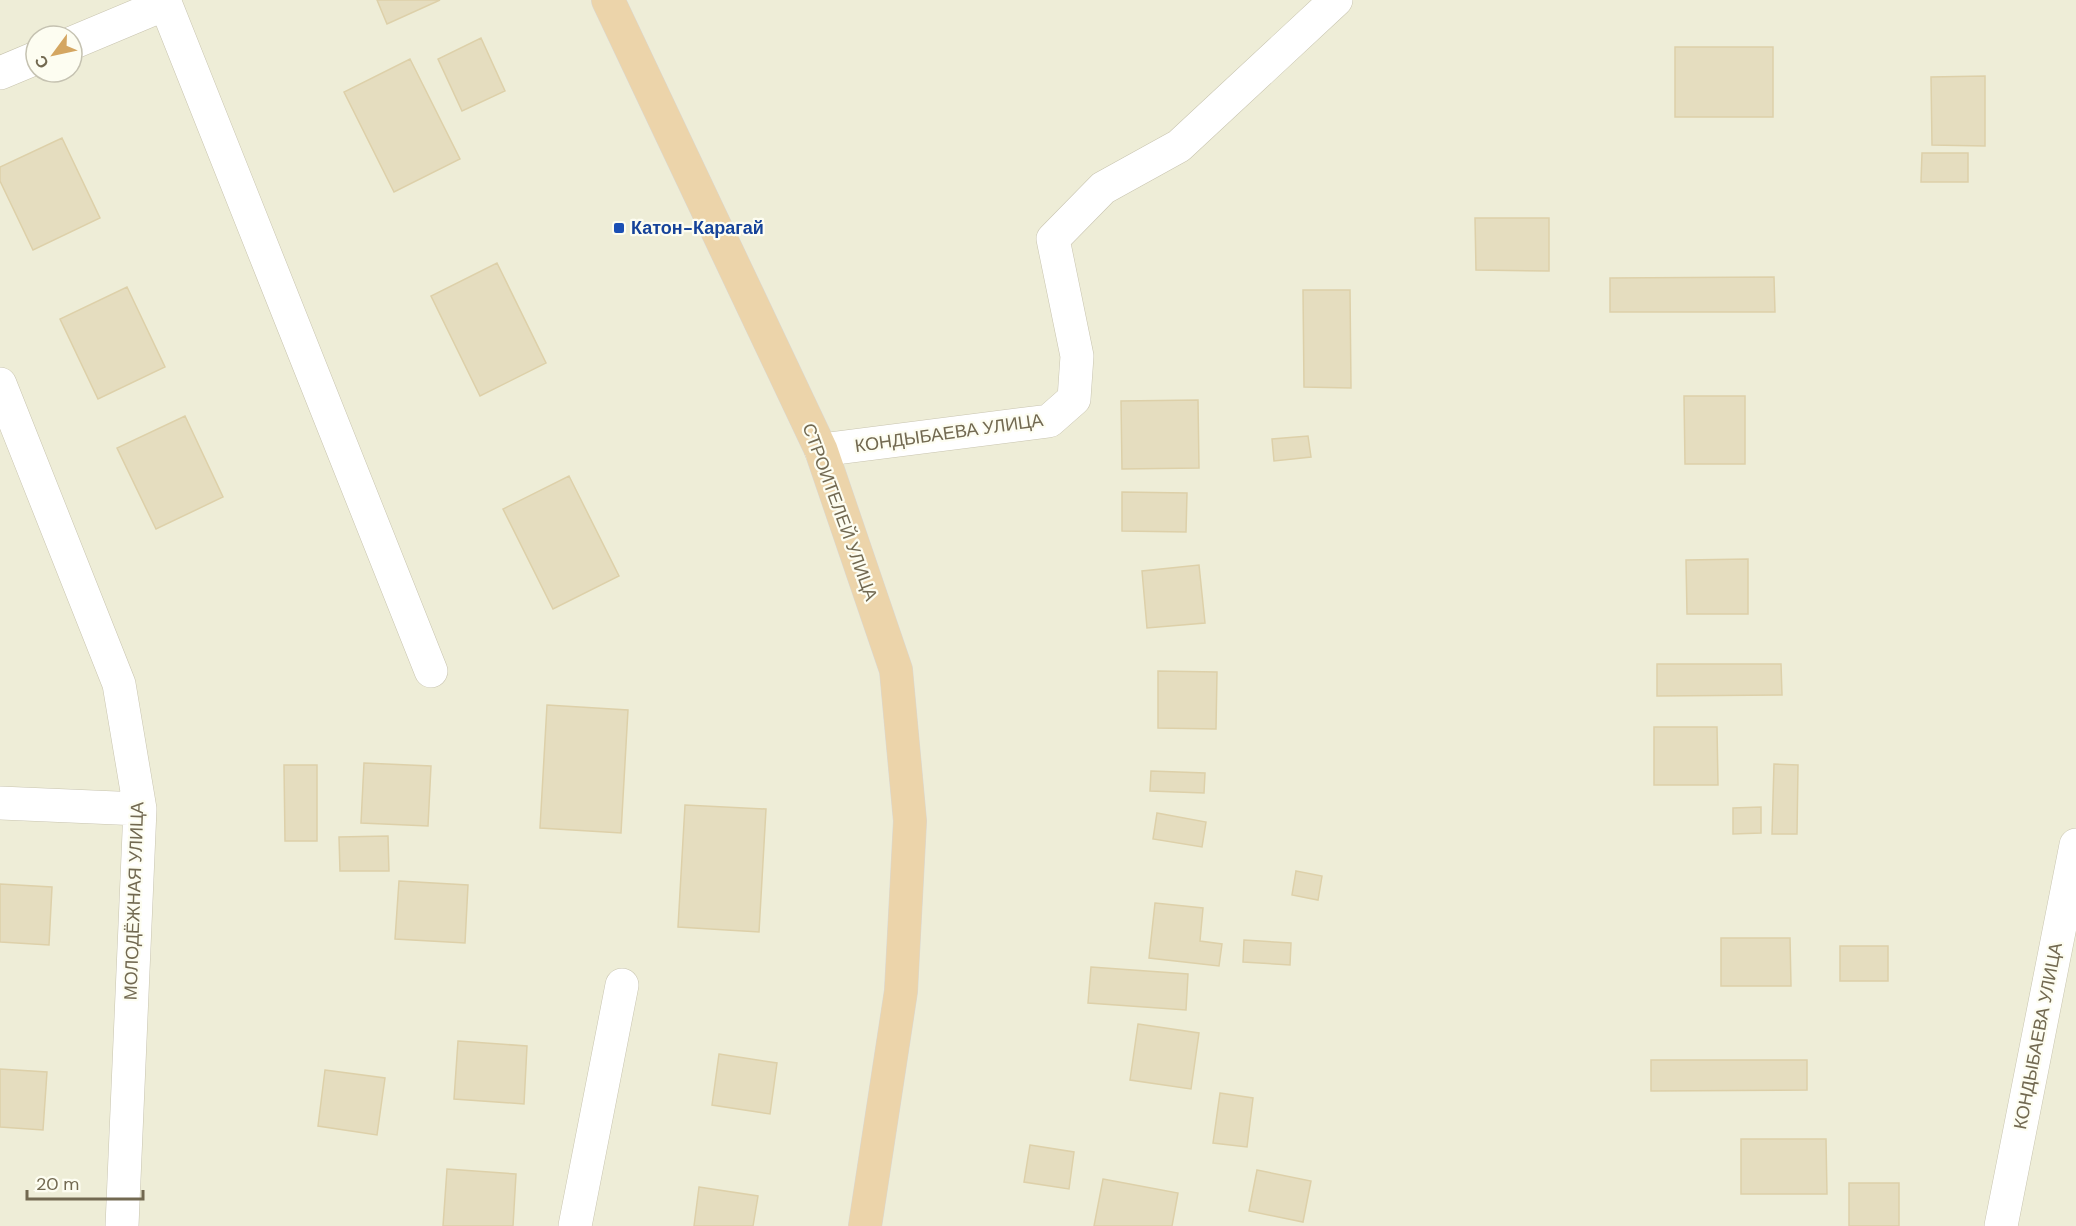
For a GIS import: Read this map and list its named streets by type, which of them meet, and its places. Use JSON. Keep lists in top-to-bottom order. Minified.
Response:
{"streets":{"highway":["СТРОИТЕЛЕЙ УЛИЦА"],"street":["КОНДЫБАЕВА УЛИЦА","МОЛОДЁЖНАЯ УЛИЦА"]},"crossings":[["КОНДЫБАЕВА УЛИЦА","СТРОИТЕЛЕЙ УЛИЦА"]],"places":{"transit":["Катон-Карагай"]},"scale_bar":"20 m","north":"bottom left"}
